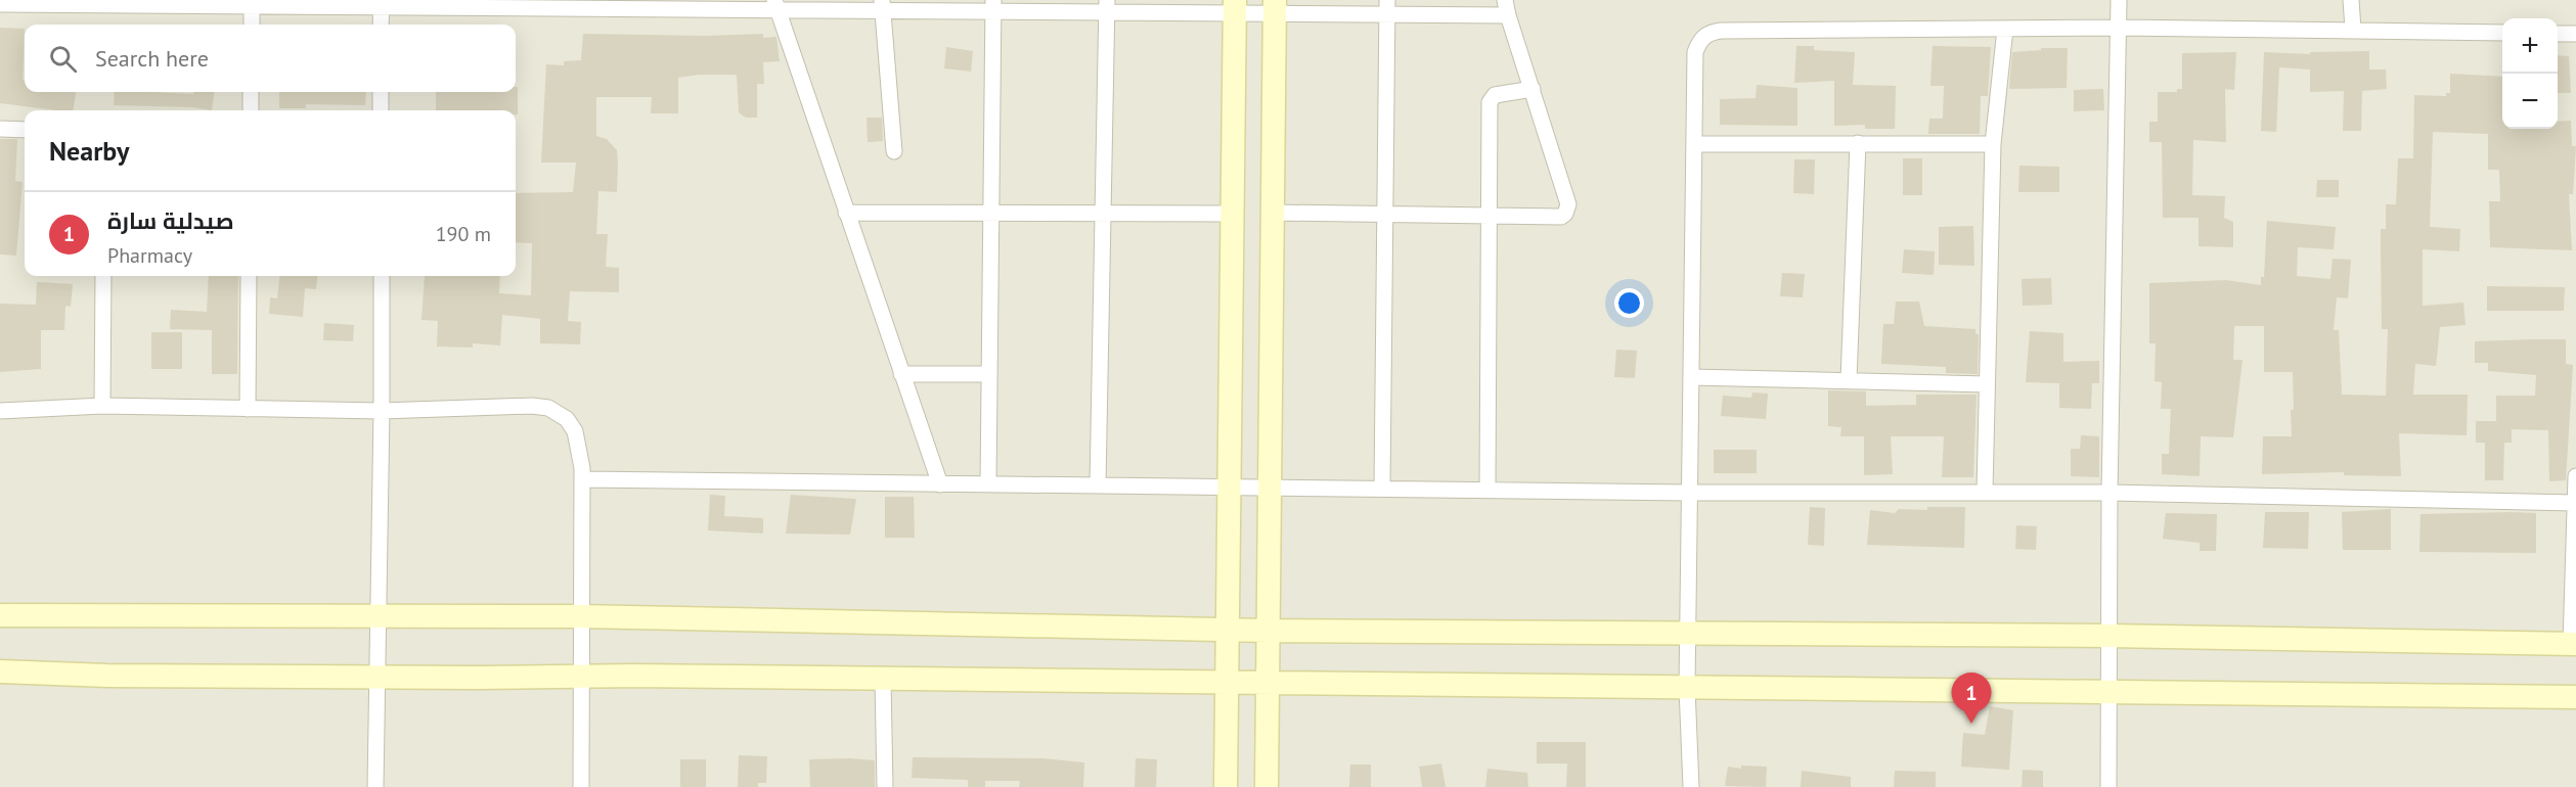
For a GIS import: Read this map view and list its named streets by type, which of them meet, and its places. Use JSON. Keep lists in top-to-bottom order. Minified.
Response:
{"page":{"map_buttons":["+","−"],"search":"Search here","heading":"Nearby","list":[{"mark":"1","name":"صيدلية سارة","note":"Pharmacy","value":"190 m"}],"pins":"1"}}
